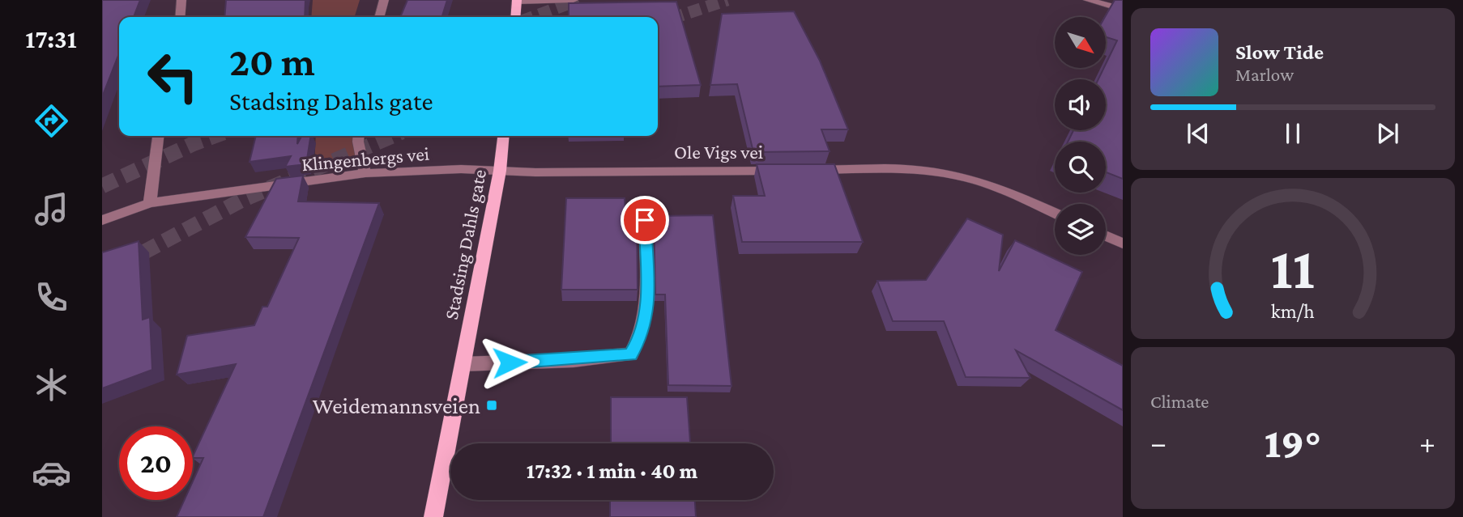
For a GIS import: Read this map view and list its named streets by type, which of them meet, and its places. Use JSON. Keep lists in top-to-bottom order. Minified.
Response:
{"streets":{"main road":["Stadsing Dahls gate"],"street":["Ole Vigs vei","Klingenbergs vei"]},"crossings":[["Ole Vigs vei","Klingenbergs vei"],["Ole Vigs vei","Stadsing Dahls gate"],["Klingenbergs vei","Stadsing Dahls gate"]],"places":{"transit":["Weidemannsveien"]},"north":"bottom right","page":{"tabs":"17:31","turn":["20 m","Stadsing Dahls gate"],"song":["Slow Tide","Marlow"],"tile":"Climate","heat":["−","19°","+"],"limit":"20","trip":"17:32 · 1 min · 40 m","gauge":["11","km/h"]}}
